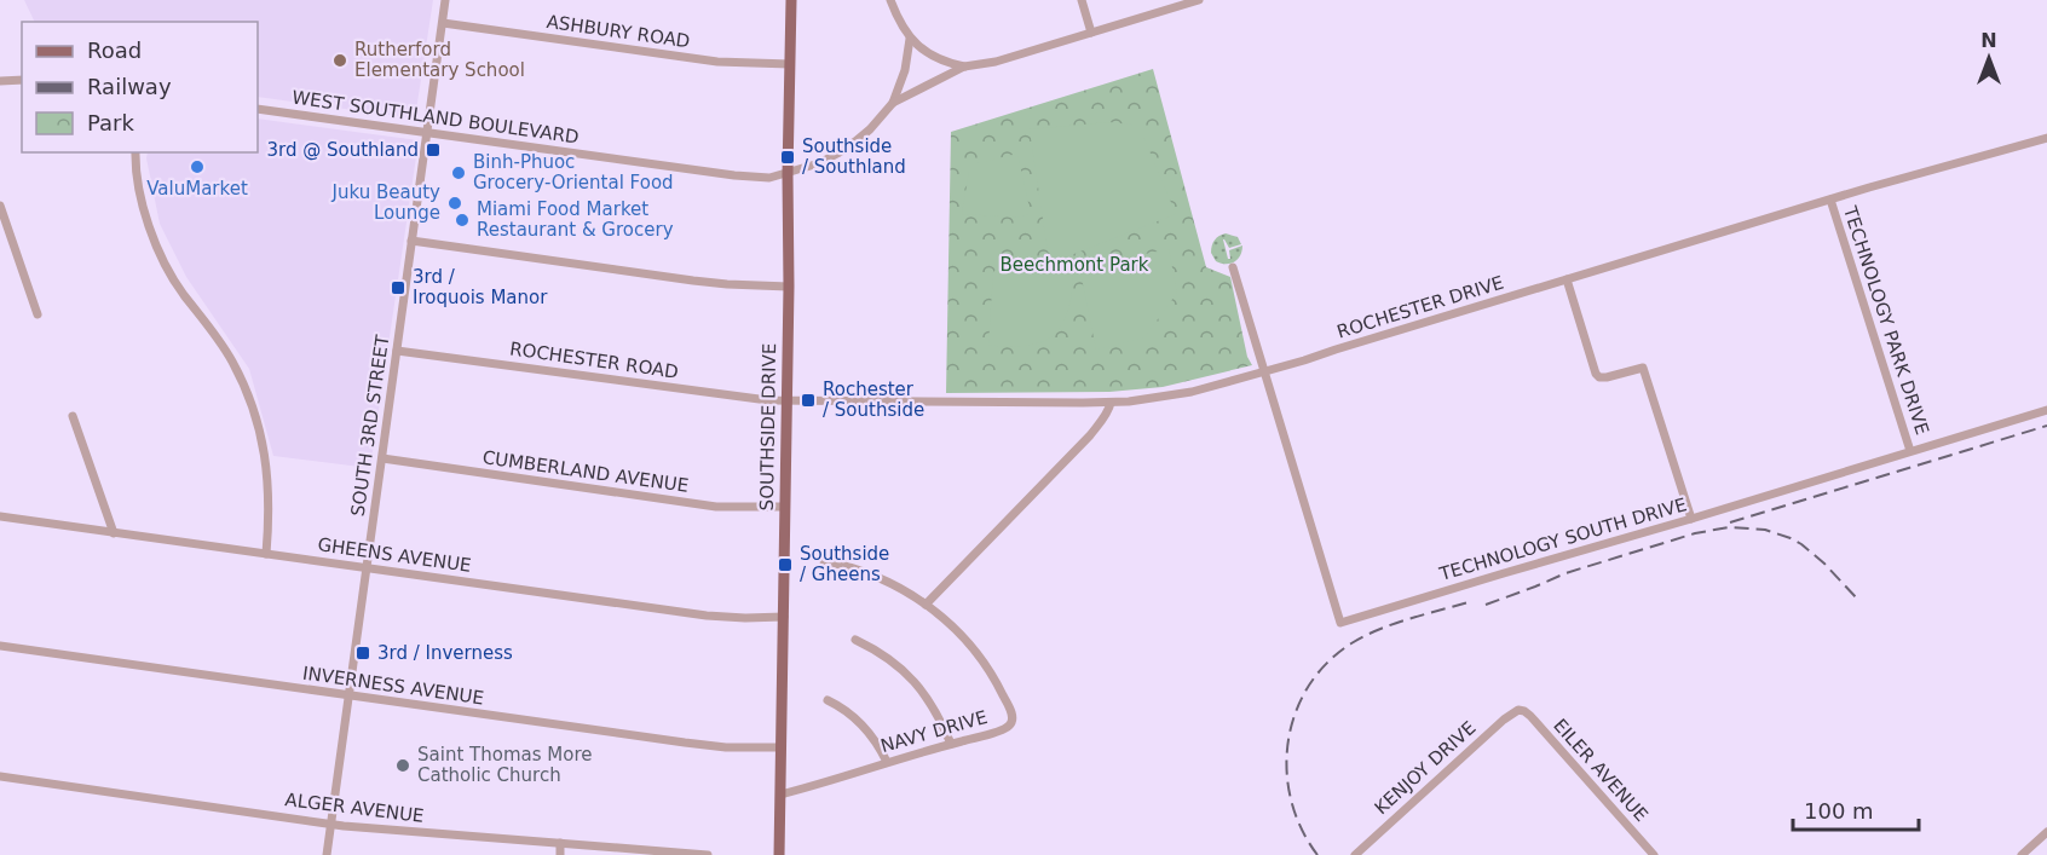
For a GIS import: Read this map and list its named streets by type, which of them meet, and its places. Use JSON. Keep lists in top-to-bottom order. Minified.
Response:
{"streets":{"main road":["SOUTHSIDE DRIVE"],"street":["ASHBURY ROAD","WEST SOUTHLAND BOULEVARD","ROCHESTER DRIVE","TECHNOLOGY PARK DRIVE","ROCHESTER ROAD","SOUTH 3RD STREET","CUMBERLAND AVENUE","TECHNOLOGY SOUTH DRIVE","GHEENS AVENUE","INVERNESS AVENUE","NAVY DRIVE","KENJOY DRIVE","EILER AVENUE","ALGER AVENUE"]},"crossings":[["ASHBURY ROAD","SOUTH 3RD STREET"],["ASHBURY ROAD","SOUTHSIDE DRIVE"],["WEST SOUTHLAND BOULEVARD","SOUTH 3RD STREET"],["WEST SOUTHLAND BOULEVARD","SOUTHSIDE DRIVE"],["ROCHESTER DRIVE","TECHNOLOGY PARK DRIVE"],["ROCHESTER DRIVE","ROCHESTER ROAD"],["ROCHESTER DRIVE","SOUTHSIDE DRIVE"],["ROCHESTER DRIVE","TECHNOLOGY SOUTH DRIVE"],["TECHNOLOGY PARK DRIVE","TECHNOLOGY SOUTH DRIVE"],["ROCHESTER ROAD","SOUTH 3RD STREET"],["ROCHESTER ROAD","SOUTHSIDE DRIVE"],["SOUTH 3RD STREET","CUMBERLAND AVENUE"],["SOUTH 3RD STREET","GHEENS AVENUE"],["SOUTH 3RD STREET","INVERNESS AVENUE"],["SOUTH 3RD STREET","ALGER AVENUE"],["SOUTHSIDE DRIVE","CUMBERLAND AVENUE"],["SOUTHSIDE DRIVE","GHEENS AVENUE"],["SOUTHSIDE DRIVE","INVERNESS AVENUE"],["SOUTHSIDE DRIVE","NAVY DRIVE"],["KENJOY DRIVE","EILER AVENUE"]],"parks":["Beechmont Park"],"places":{"other":["Rutherford Elementary School","ValuMarket","Binh-Phuoc Grocery-Oriental Food","Juku Beauty Lounge","Miami Food Market Restaurant & Grocery","Saint Thomas More Catholic Church"],"transit":["3rd @ Southland","Southside / Southland","3rd / Iroquois Manor","Rochester / Southside","Southside / Gheens","3rd / Inverness"]},"legend":["Road","Railway","Park"],"scale_bar":"100 m","north":"top"}
